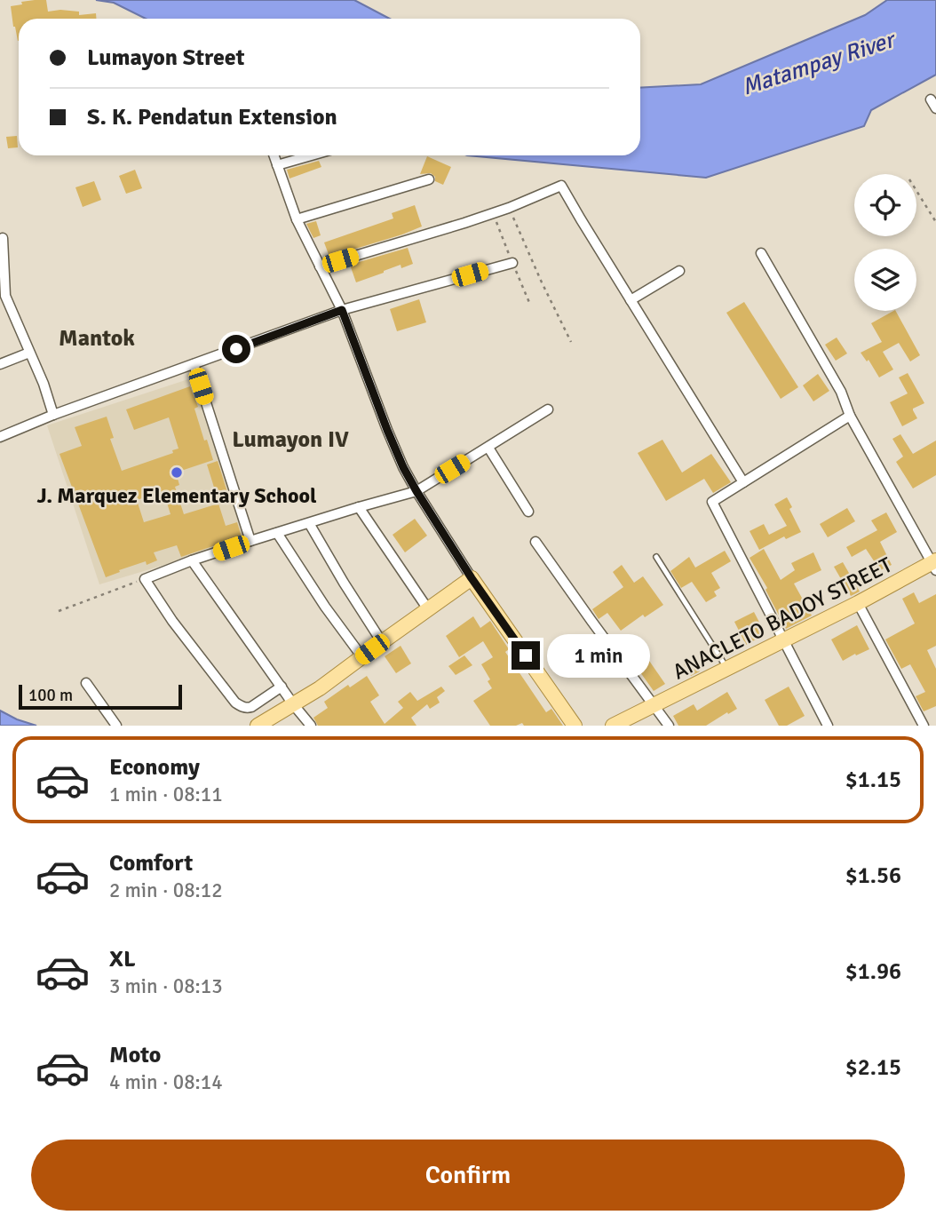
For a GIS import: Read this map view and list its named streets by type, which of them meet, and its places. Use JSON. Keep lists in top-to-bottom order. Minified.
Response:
{"streets":{"main road":["ANACLETO BADOY STREET"]},"districts":["Mantok","Lumayon IV"],"water":["Matampay River"],"places":["J. Marquez Elementary School"],"scale_bar":"100 m","page":{"banner":["Lumayon Street","S. K. Pendatun Extension"],"bubble":"1 min","scale":"100 m","list":[{"name":"Economy","note":"1 min · 08:11","value":"$1.15"},{"name":"Comfort","note":"2 min · 08:12","value":"$1.56"},{"name":"XL","note":"3 min · 08:13","value":"$1.96"},{"name":"Moto","note":"4 min · 08:14","value":"$2.15"}],"buttons":"Confirm"}}
